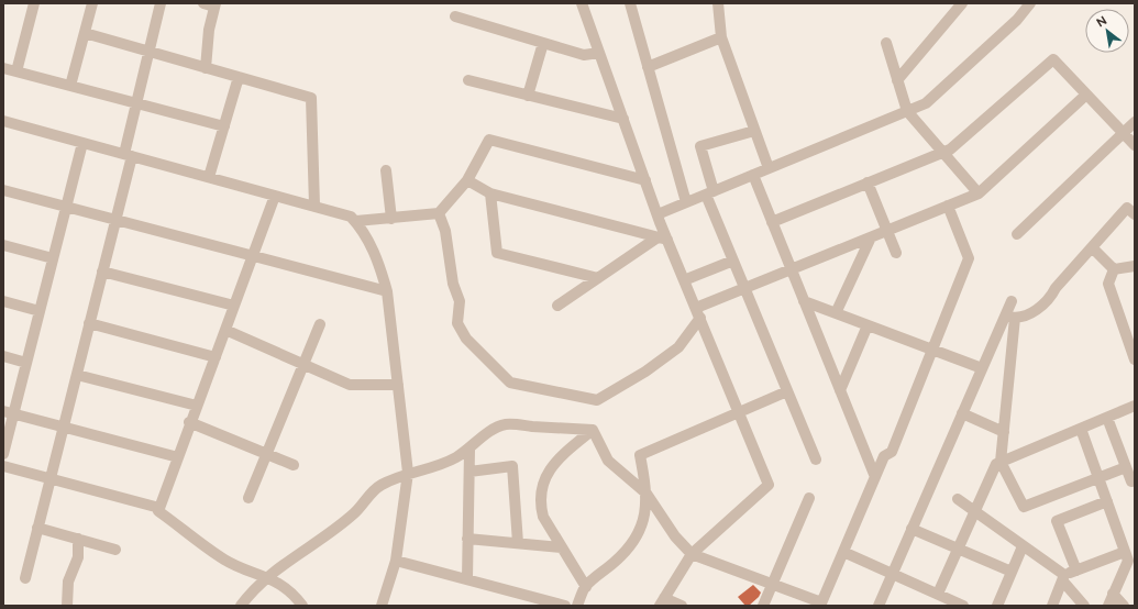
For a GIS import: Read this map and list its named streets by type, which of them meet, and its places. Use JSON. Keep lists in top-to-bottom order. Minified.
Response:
{"north":"top left"}
